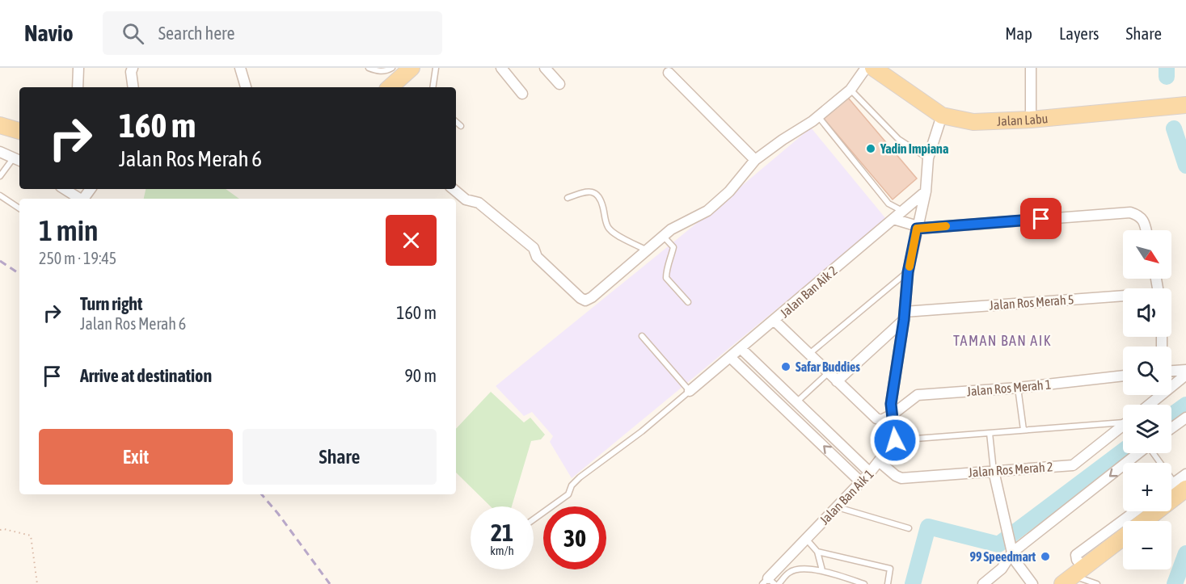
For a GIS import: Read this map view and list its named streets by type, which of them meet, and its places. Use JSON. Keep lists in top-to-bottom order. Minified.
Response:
{"streets":{"main road":["Jalan Labu"],"street":["Jalan Ban Aik 2","Jalan Ros Merah 5","Jalan Ros Merah 1","Jalan Ros Merah 2","Jalan Ban Aik 1"]},"crossings":[["Jalan Ros Merah 2","Jalan Ban Aik 1"]],"districts":["TAMAN BAN AIK"],"places":["Yadin Impiana","Safar Buddies","99 Speedmart"],"north":"bottom right","page":{"header":"Navio","search":"Search here","nav":["Map","Layers","Share"],"turn":["160 m","Jalan Ros Merah 6"],"heading":["1 min","250 m · 19:45"],"map_buttons":["+","−"],"list":[{"name":"Turn right","note":"Jalan Ros Merah 6","value":"160 m"},{"name":"Arrive at destination","value":"90 m"}],"buttons":["Exit","Share"],"speed":"21 km/h","limit":"30"}}
